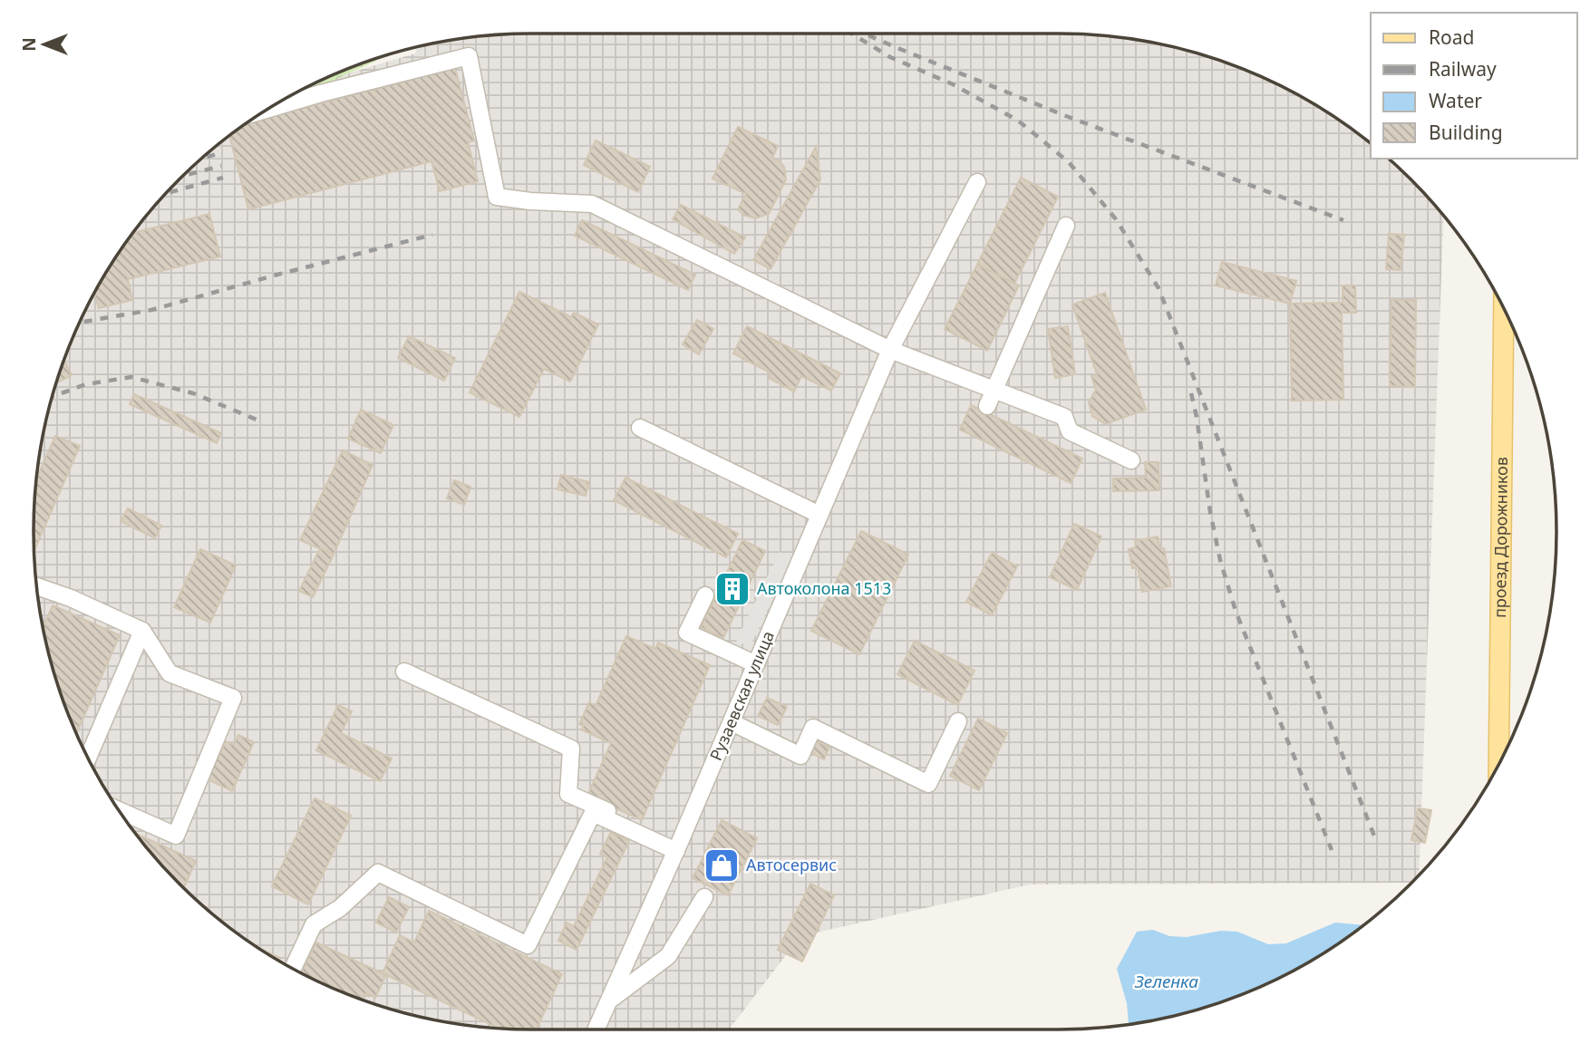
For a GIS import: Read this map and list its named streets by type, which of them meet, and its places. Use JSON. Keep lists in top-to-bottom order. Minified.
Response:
{"streets":{"main road":["проезд Дорожников"],"street":["Рузаевская улица"]},"water":["Зеленка"],"places":{"building":["Автоколона 1513"],"shop":["Автосервис"]},"legend":["Road","Railway","Water","Building"],"north":"left"}
